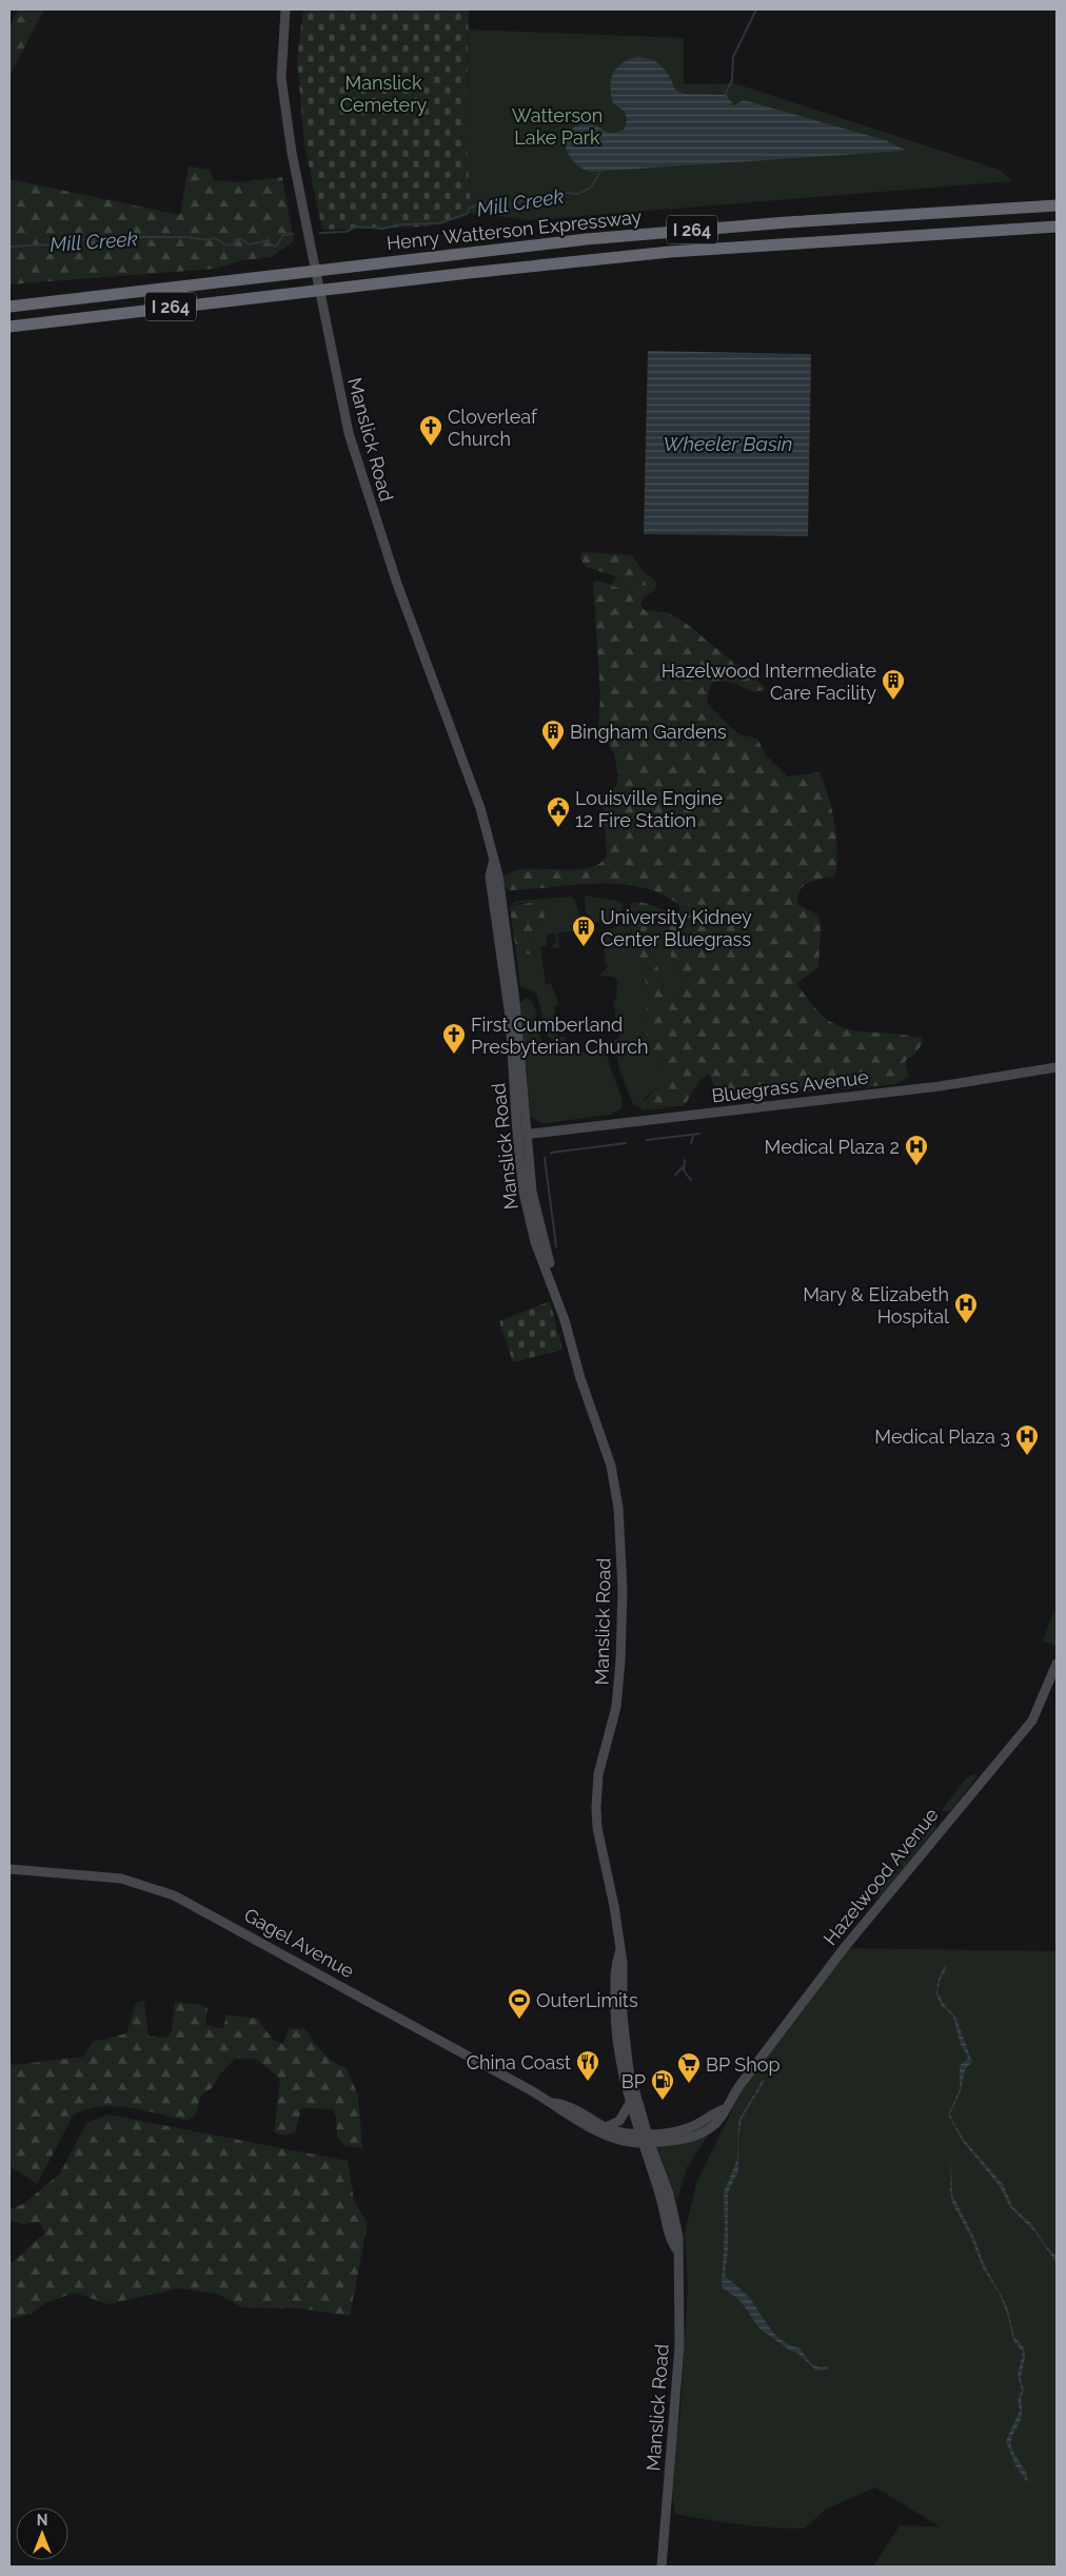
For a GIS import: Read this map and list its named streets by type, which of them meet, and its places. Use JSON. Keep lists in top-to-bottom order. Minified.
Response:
{"streets":{"highway":["Henry Watterson Expressway","I 264"],"main road":["Manslick Road","Bluegrass Avenue","Hazelwood Avenue","Gagel Avenue"]},"crossings":[["Manslick Road","Bluegrass Avenue"],["Manslick Road","Hazelwood Avenue"],["Manslick Road","Gagel Avenue"],["Hazelwood Avenue","Gagel Avenue"]],"water":["Mill Creek","Wheeler Basin"],"parks":["Manslick Cemetery","Watterson Lake Park"],"places":{"church":["Cloverleaf Church","First Cumberland Presbyterian Church"],"building":["Hazelwood Intermediate Care Facility","Bingham Gardens","University Kidney Center Bluegrass"],"public building":["Louisville Engine 12 Fire Station"],"hospital":["Medical Plaza 2","Mary & Elizabeth Hospital","Medical Plaza 3"],"sports":["OuterLimits"],"restaurant":["China Coast"],"supermarket":["BP Shop"],"fuel station":["BP"]},"north":"top"}
